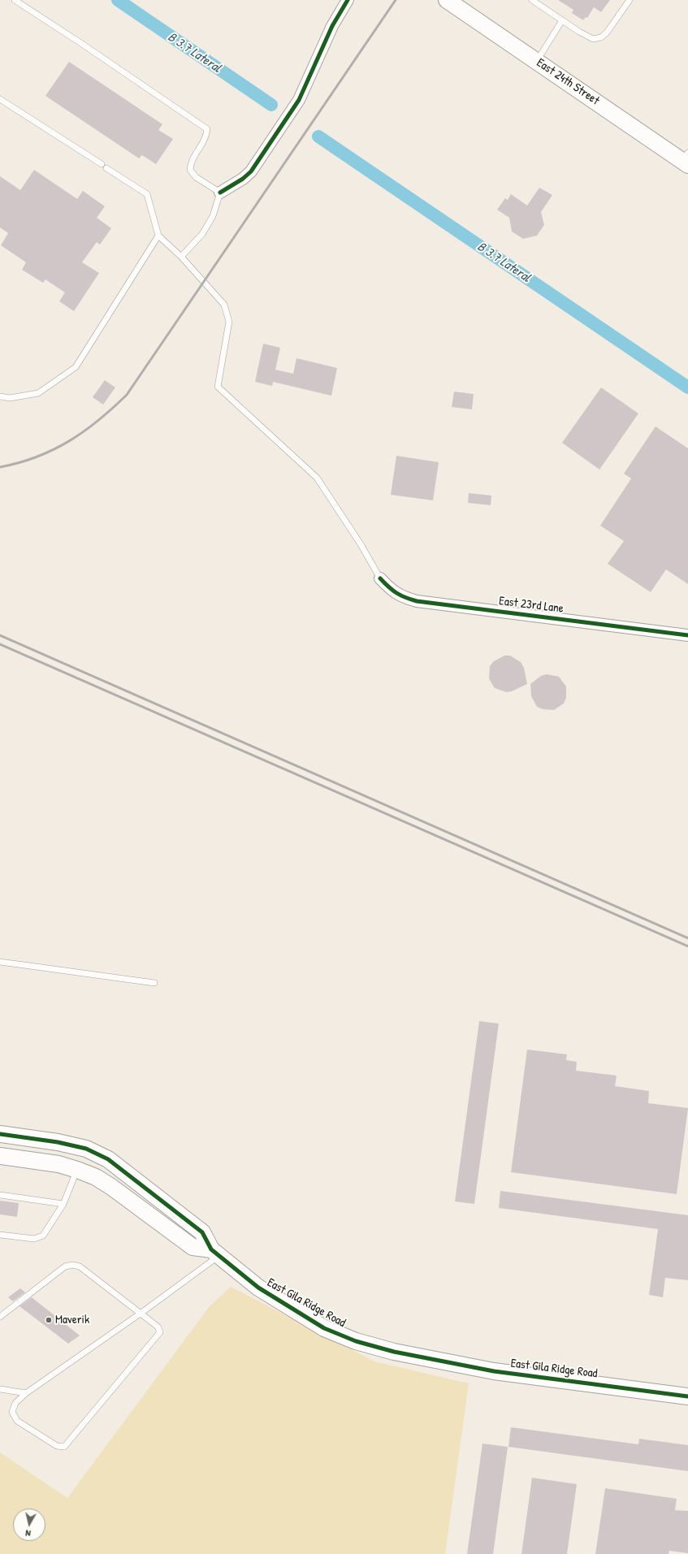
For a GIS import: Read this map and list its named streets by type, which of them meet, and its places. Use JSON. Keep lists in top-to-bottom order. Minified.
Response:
{"streets":{"street":["East 24th Street","East 23rd Lane","East Gila Ridge Road"]},"water":["B 3.7 Lateral"],"places":["Maverik"],"north":"bottom"}
